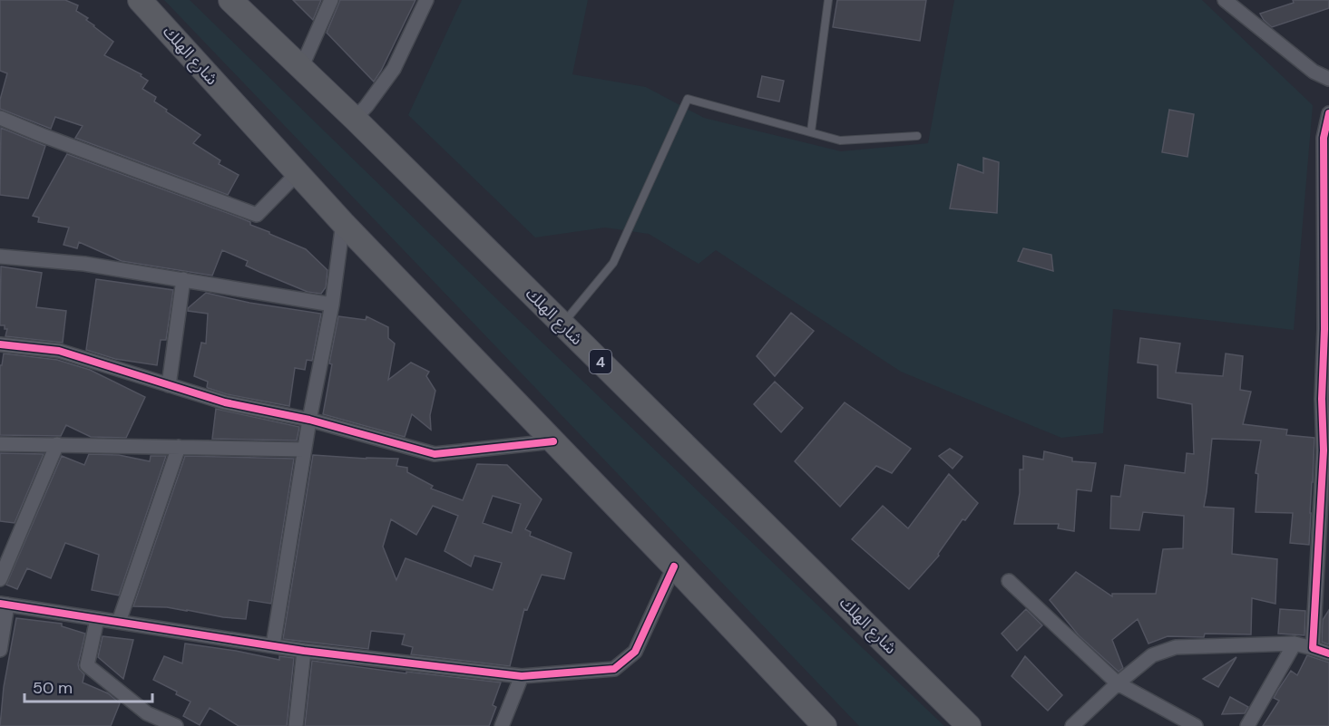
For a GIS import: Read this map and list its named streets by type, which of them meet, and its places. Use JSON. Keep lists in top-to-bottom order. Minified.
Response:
{"streets":{"highway":["شارع الهلك","4"]},"scale_bar":"50 m"}
